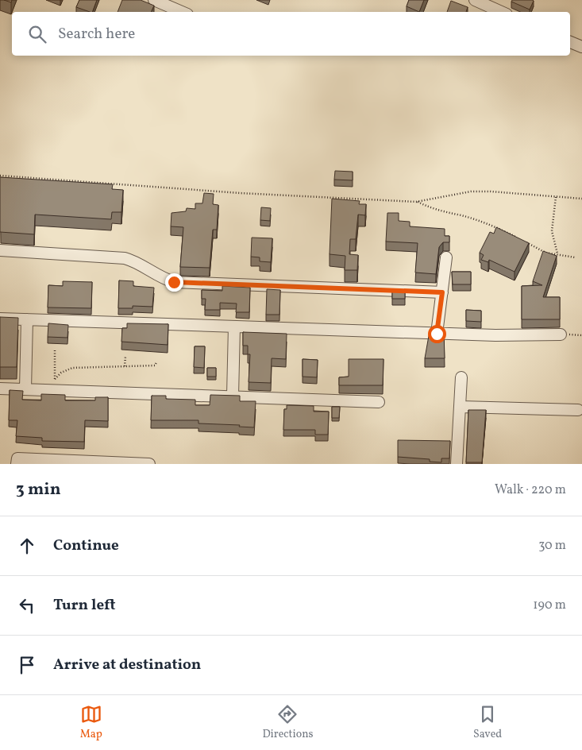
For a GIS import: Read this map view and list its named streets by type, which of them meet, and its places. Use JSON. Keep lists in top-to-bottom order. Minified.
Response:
{"page":{"search":"Search here","heading":["3 min","Walk · 220 m"],"list":[["Continue","30 m"],["Turn left","190 m"],"Arrive at destination"],"nav":["Map","Directions","Saved"]}}
